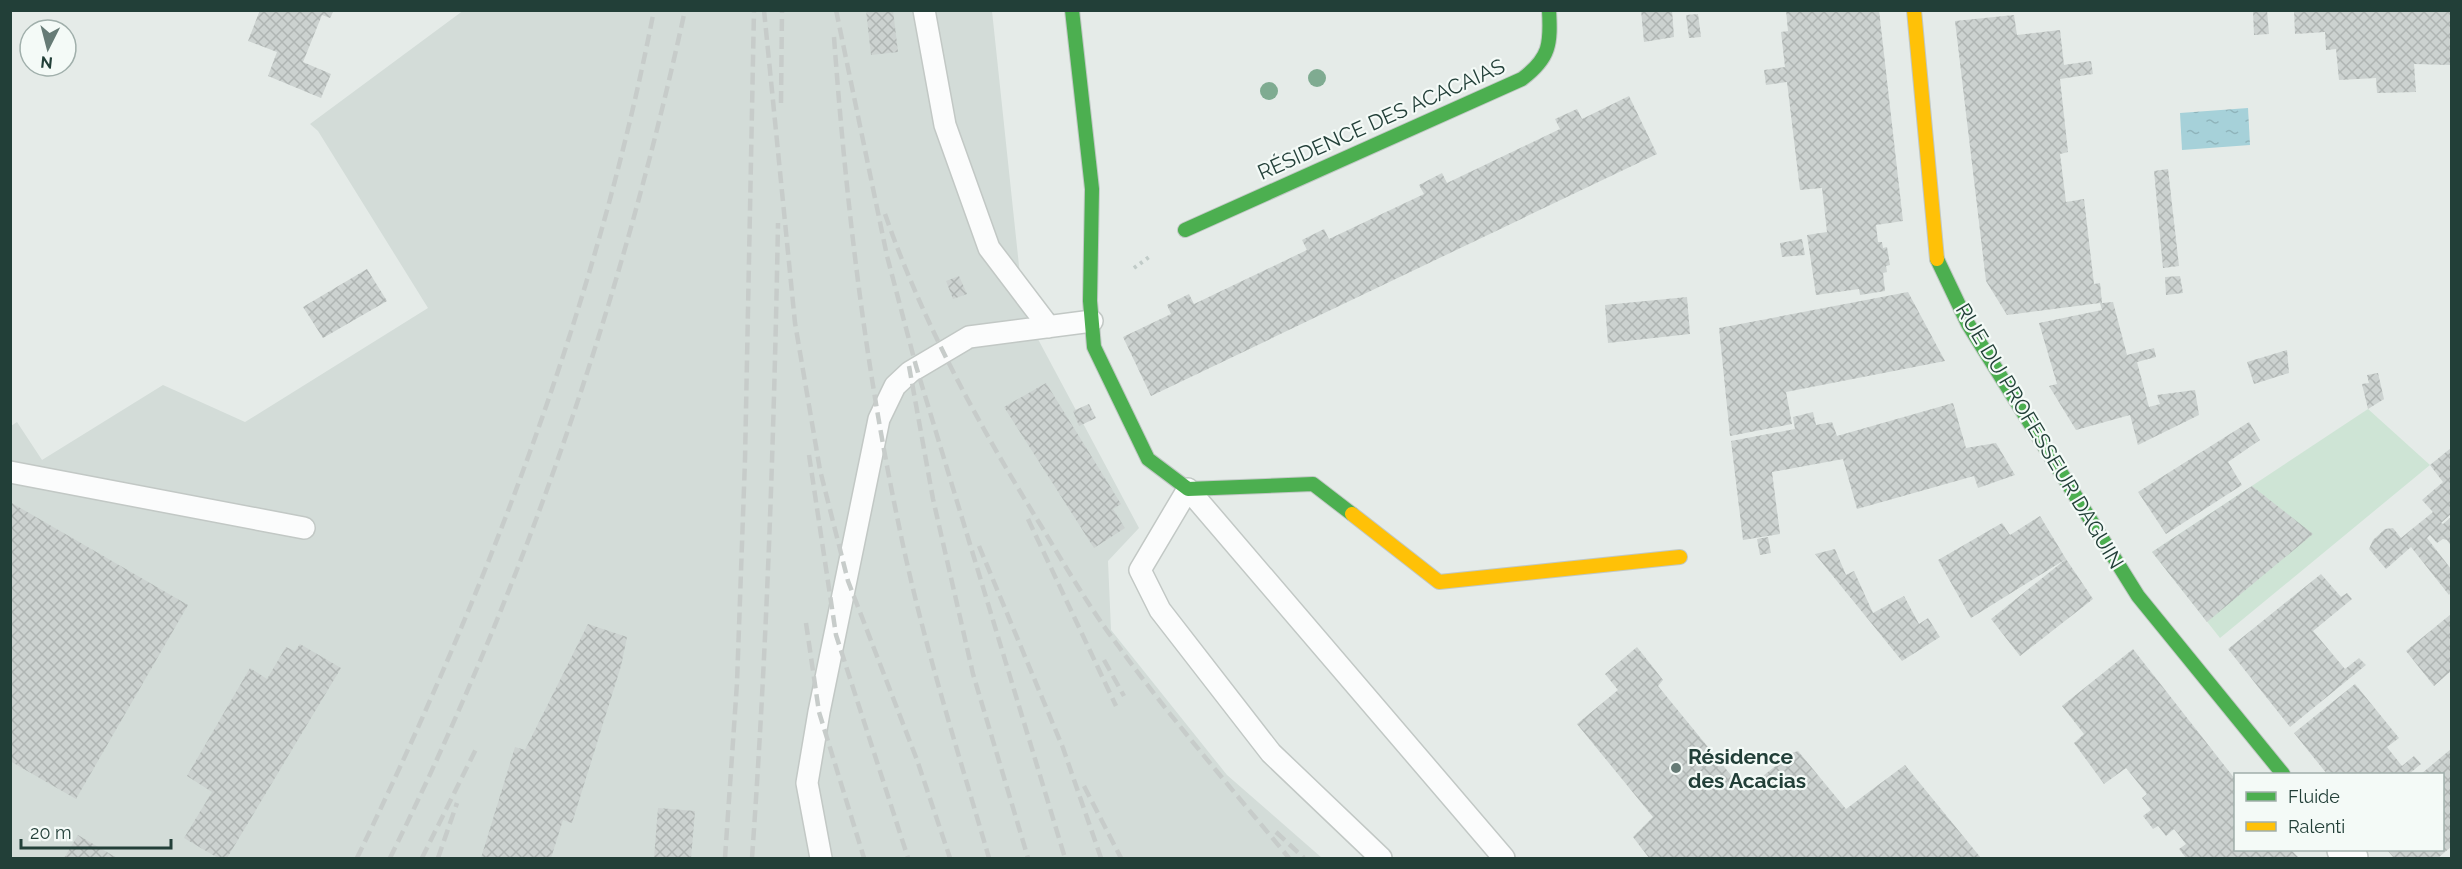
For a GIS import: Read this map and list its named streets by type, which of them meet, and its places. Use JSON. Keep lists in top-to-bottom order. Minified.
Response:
{"streets":{"street":["RÉSIDENCE DES ACACAIAS","RUE DU PROFESSEUR DAGUIN"]},"places":["Résidence des Acacias"],"legend":["Fluide","Ralenti"],"scale_bar":"20 m","north":"bottom"}
